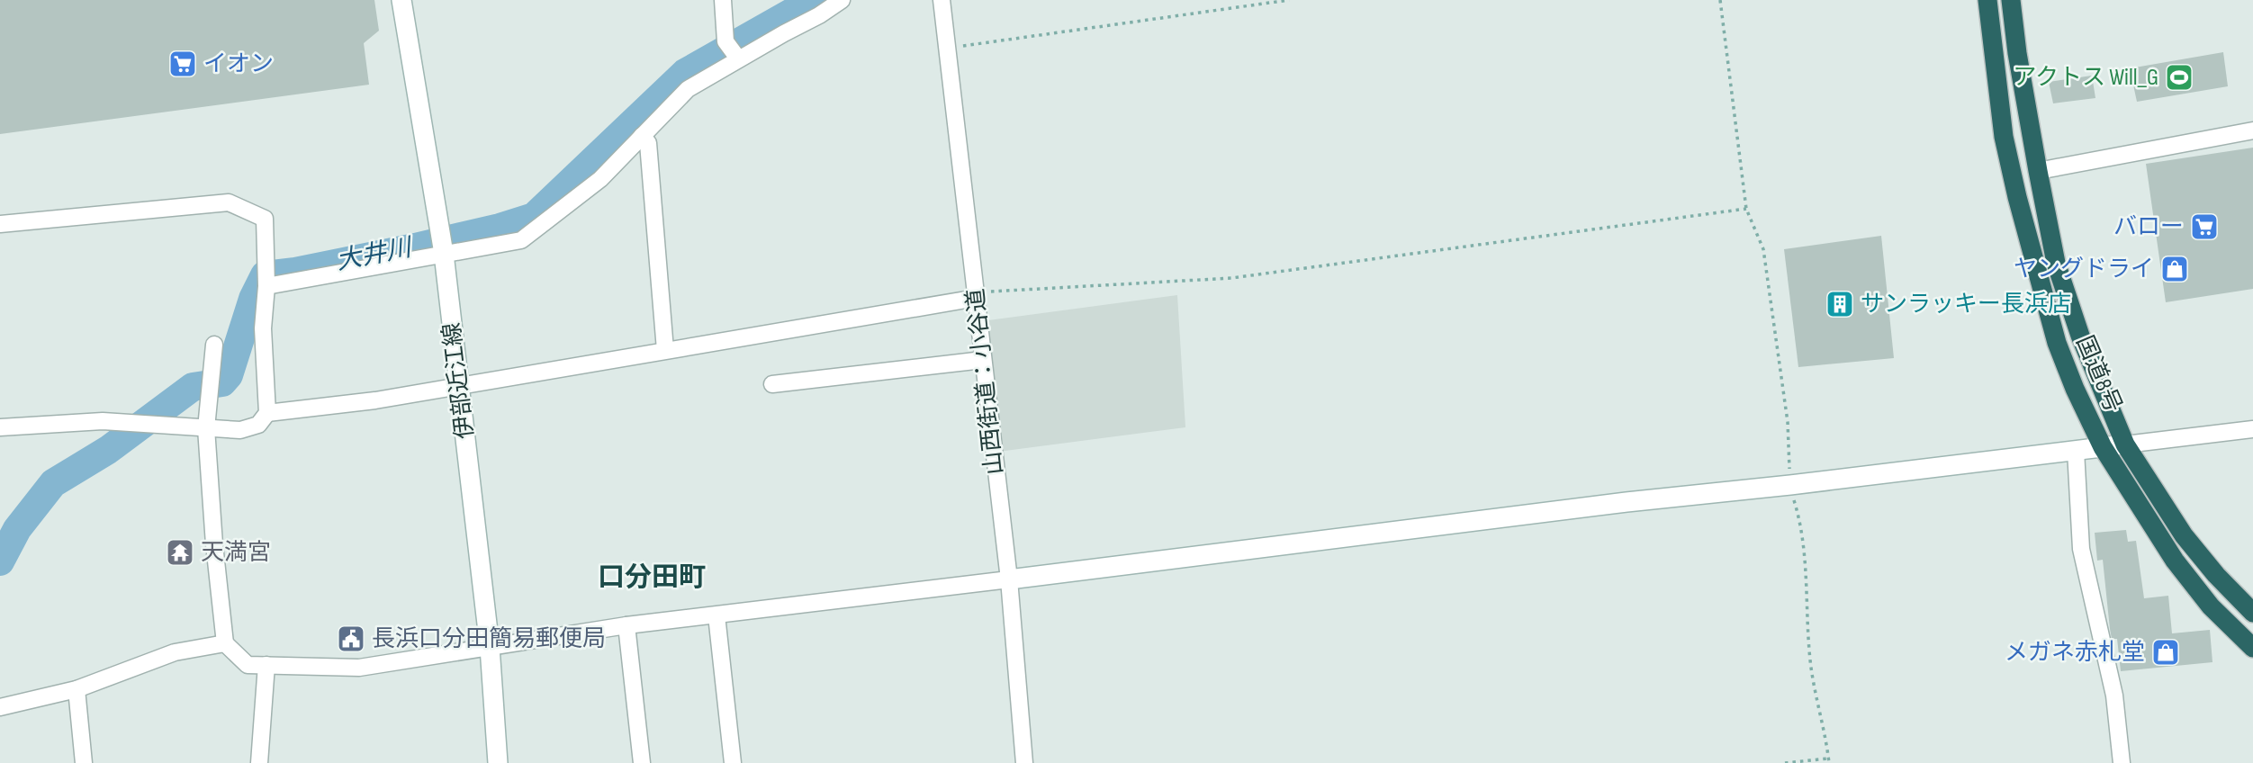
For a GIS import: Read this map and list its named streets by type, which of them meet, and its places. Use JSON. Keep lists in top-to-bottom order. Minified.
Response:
{"streets":{"highway":["国道8号"],"street":["伊部近江線","山西街道：小谷道"]},"districts":["口分田町"],"water":["大井川"],"places":{"supermarket":["イオン","バロー"],"sports":["アクトス Will_G"],"shop":["ヤングドライ","メガネ赤札堂"],"building":["サンラッキー長浜店"],"temple":["天満宮"],"public building":["長浜口分田簡易郵便局"]}}
